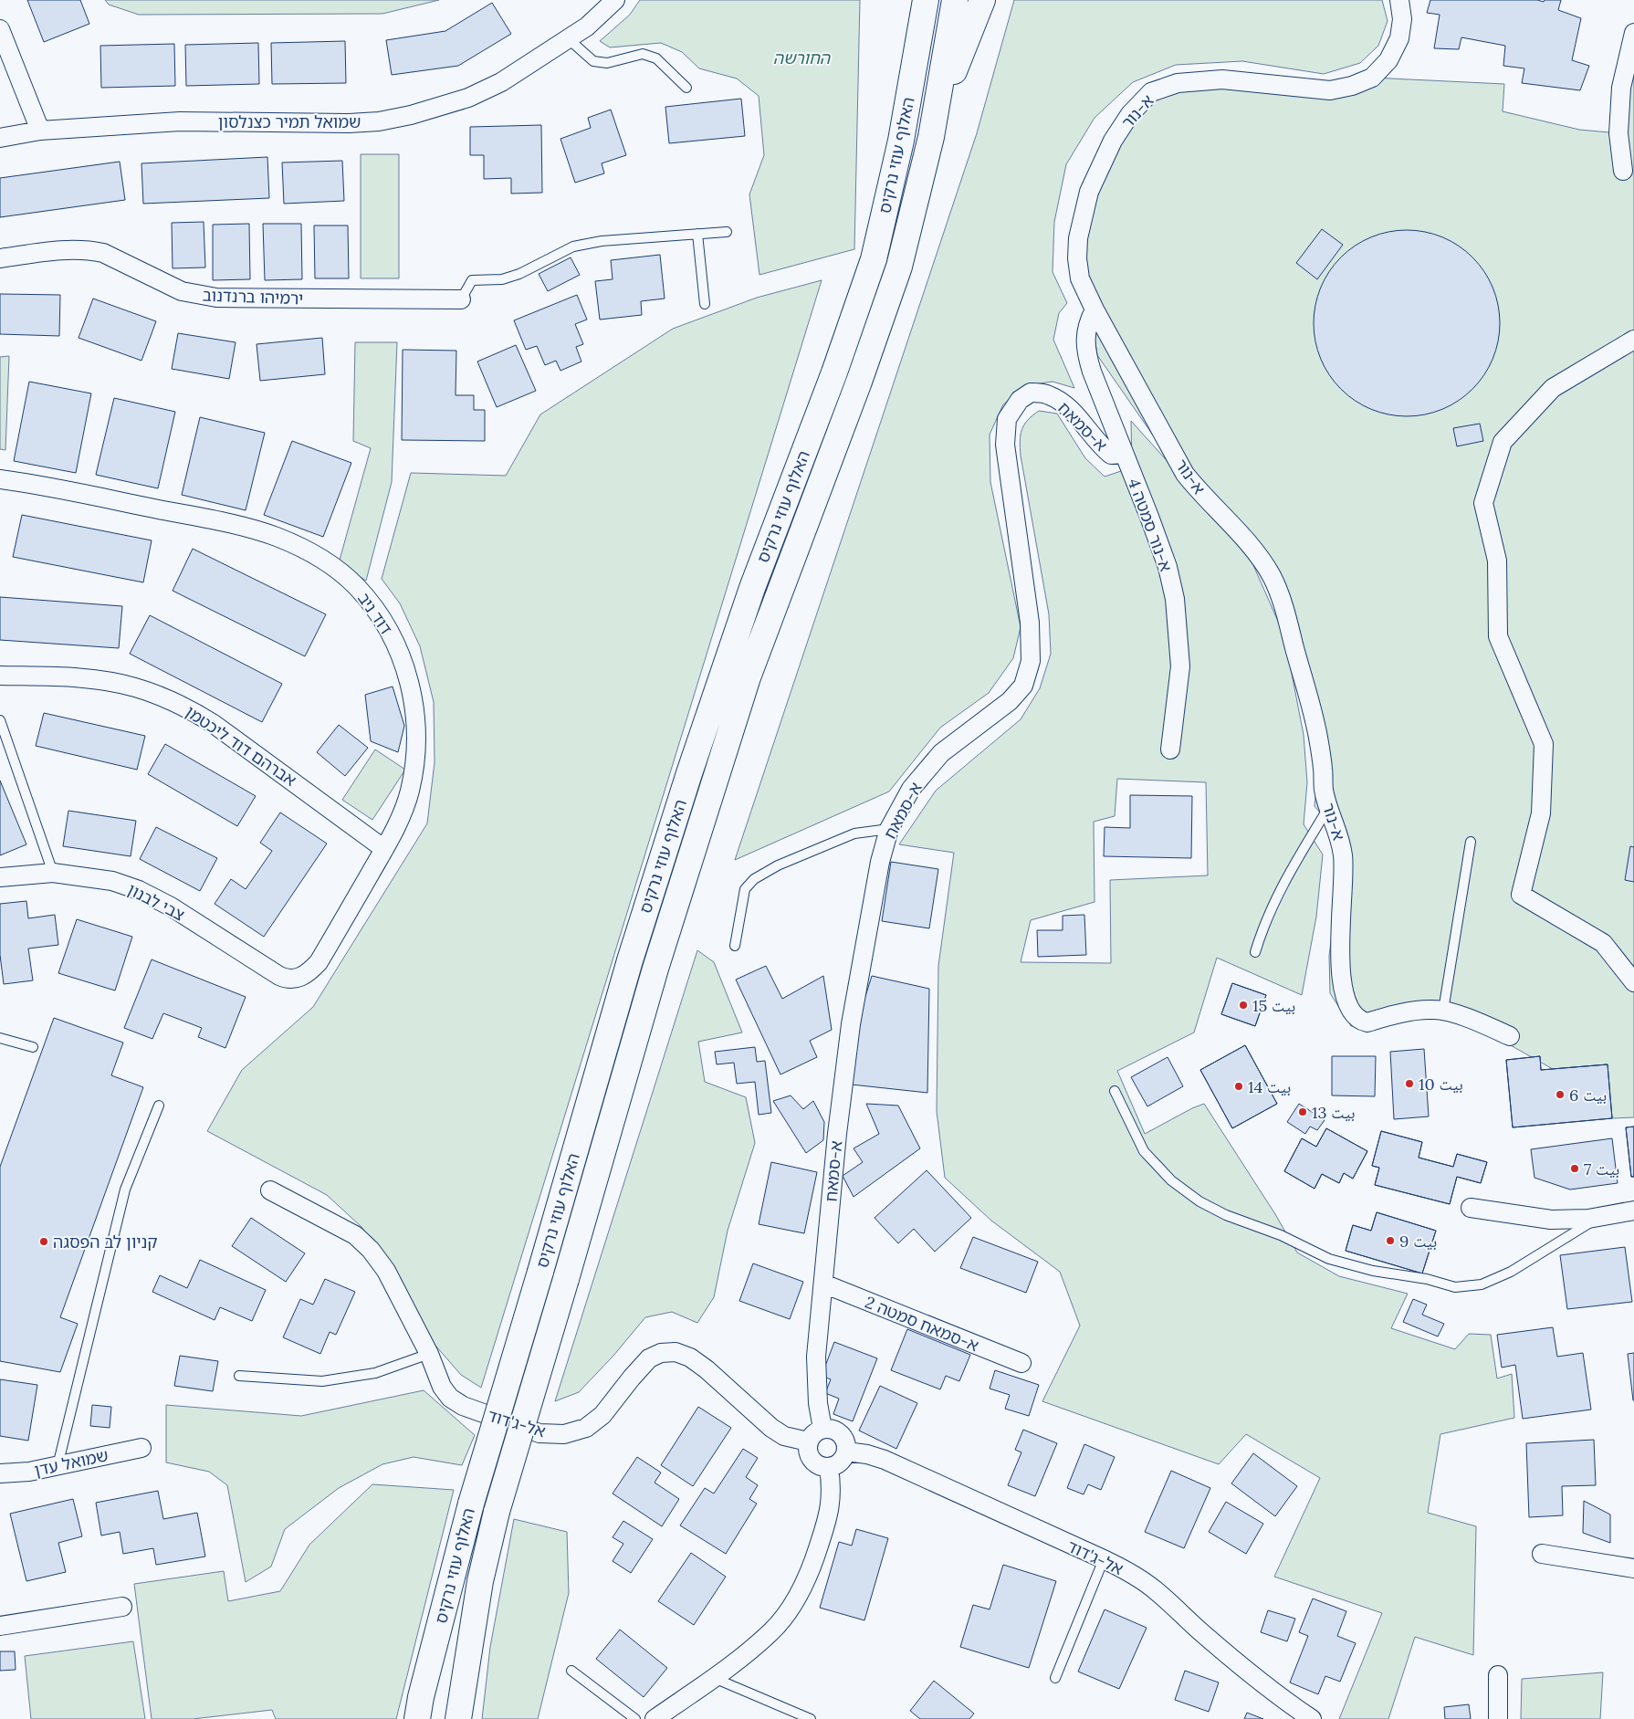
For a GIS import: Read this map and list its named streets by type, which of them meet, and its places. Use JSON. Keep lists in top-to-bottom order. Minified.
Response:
{"streets":{"highway":["האלוף עוזי נרקיס"],"street":["א-נור","שמואל תמיר כצנלסון","ירמיהו ברנדנוב","א-סמאח","א-נור סמטה 4","דוד ניב","אברהם דוד ליכטמן","צבי לבנון","א-סמאח סמטה 2","אל-ג'דוד","שמואל עדן"]},"crossings":[["א-נור","א-נור סמטה 4"],["א-סמאח","א-נור סמטה 4"],["א-סמאח","א-סמאח סמטה 2"],["א-סמאח","אל-ג'דוד"],["דוד ניב","אברהם דוד ליכטמן"],["דוד ניב","צבי לבנון"]],"parks":["החורשה"],"places":["بيت 15","بيت 10","بيت 14","بيت 6","بيت 13","بيت 7","بيت 9","קניון לב הפסגה"]}
